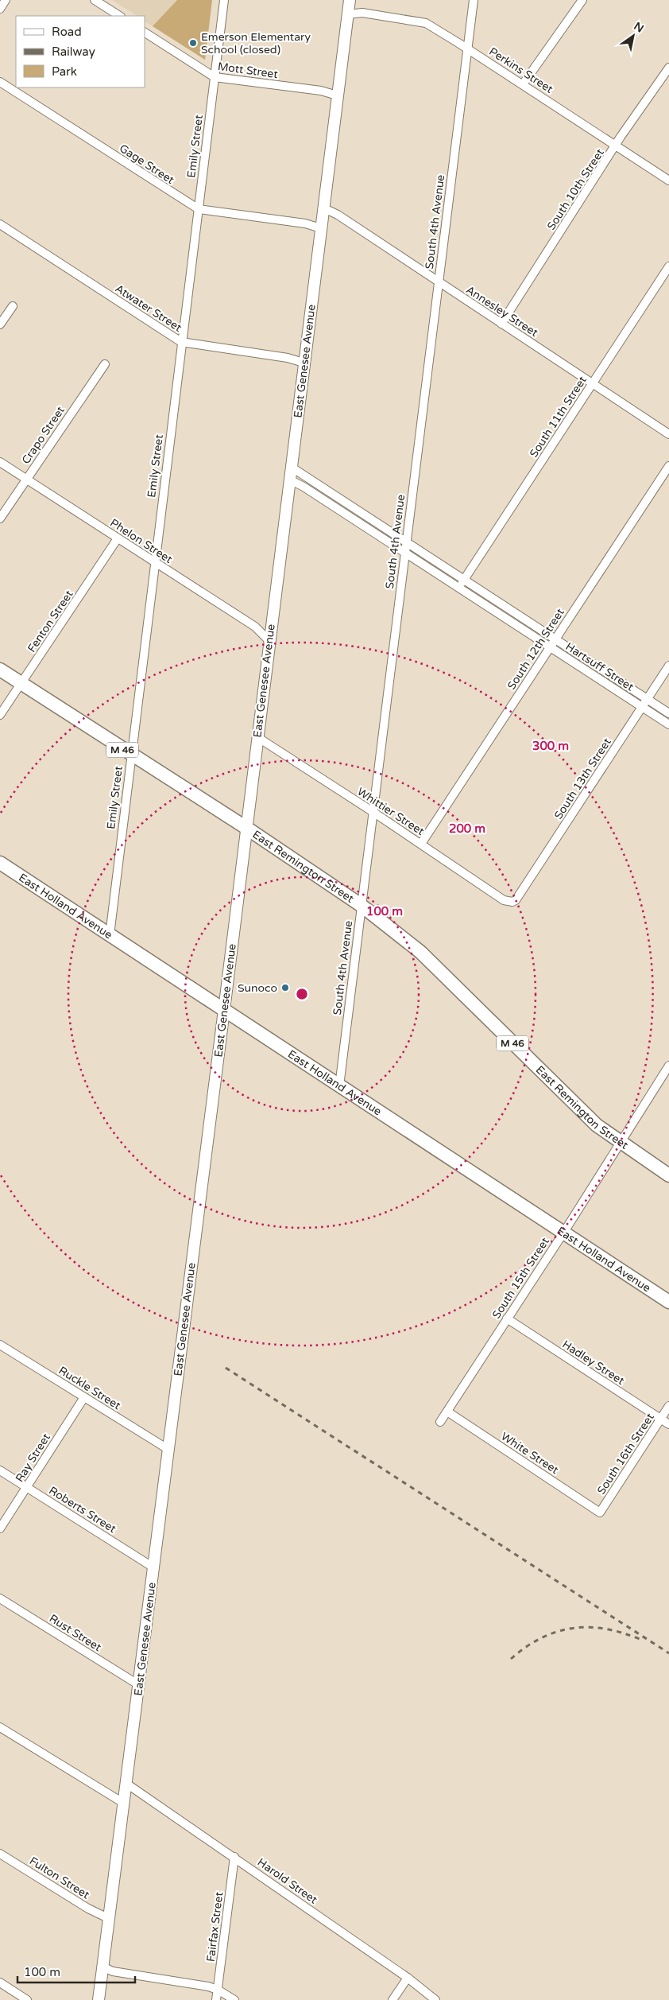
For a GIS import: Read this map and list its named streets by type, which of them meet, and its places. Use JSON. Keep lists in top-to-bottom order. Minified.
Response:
{"streets":{"highway":["M 46","East Remington Street","East Holland Avenue"],"main road":["East Genesee Avenue"],"street":["Mott Street","Perkins Street","Emily Street","Gage Street","South 10th Street","South 4th Avenue","Atwater Street","Annesley Street","South 11th Street","Crapo Street","Phelon Street","Fenton Street","South 12th Street","Hartsuff Street","South 13th Street","Whittier Street","South 15th Street","Hadley Street","Ruckle Street","White Street","South 16th Street","Ray Street","Roberts Street","Rust Street","Fulton Street","Harold Street","Fairfax Street"]},"crossings":[["Mott Street","Emily Street"],["Mott Street","East Genesee Avenue"],["Perkins Street","South 10th Street"],["Perkins Street","South 4th Avenue"],["Perkins Street","East Genesee Avenue"],["Emily Street","Gage Street"],["Emily Street","Atwater Street"],["Emily Street","Phelon Street"],["Emily Street","East Remington Street"],["Emily Street","East Holland Avenue"],["Gage Street","East Genesee Avenue"],["South 10th Street","Annesley Street"],["South 4th Avenue","Annesley Street"],["South 4th Avenue","Hartsuff Street"],["South 4th Avenue","Whittier Street"],["South 4th Avenue","East Remington Street"],["South 4th Avenue","East Holland Avenue"],["Atwater Street","East Genesee Avenue"],["Annesley Street","East Genesee Avenue"],["Annesley Street","South 11th Street"],["East Genesee Avenue","Phelon Street"],["East Genesee Avenue","Hartsuff Street"],["East Genesee Avenue","Whittier Street"],["East Genesee Avenue","East Remington Street"],["East Genesee Avenue","East Holland Avenue"],["East Genesee Avenue","Ruckle Street"],["East Genesee Avenue","Roberts Street"],["East Genesee Avenue","Rust Street"],["East Genesee Avenue","Fulton Street"],["East Genesee Avenue","Harold Street"],["South 11th Street","Hartsuff Street"],["Crapo Street","Phelon Street"],["Phelon Street","Fenton Street"],["Fenton Street","East Remington Street"],["South 12th Street","Hartsuff Street"],["South 12th Street","Whittier Street"],["Hartsuff Street","South 13th Street"],["South 13th Street","Whittier Street"],["East Remington Street","South 15th Street"],["East Holland Avenue","South 15th Street"],["South 15th Street","Hadley Street"],["South 15th Street","White Street"],["Hadley Street","South 16th Street"],["Ruckle Street","Ray Street"],["White Street","South 16th Street"],["Ray Street","Roberts Street"],["Harold Street","Fairfax Street"]],"places":["Emerson Elementary School (closed)","Sunoco"],"legend":["Road","Railway","Park"],"scale_bar":"100 m","north":"top right","rings":["300 m","200 m","100 m"]}
